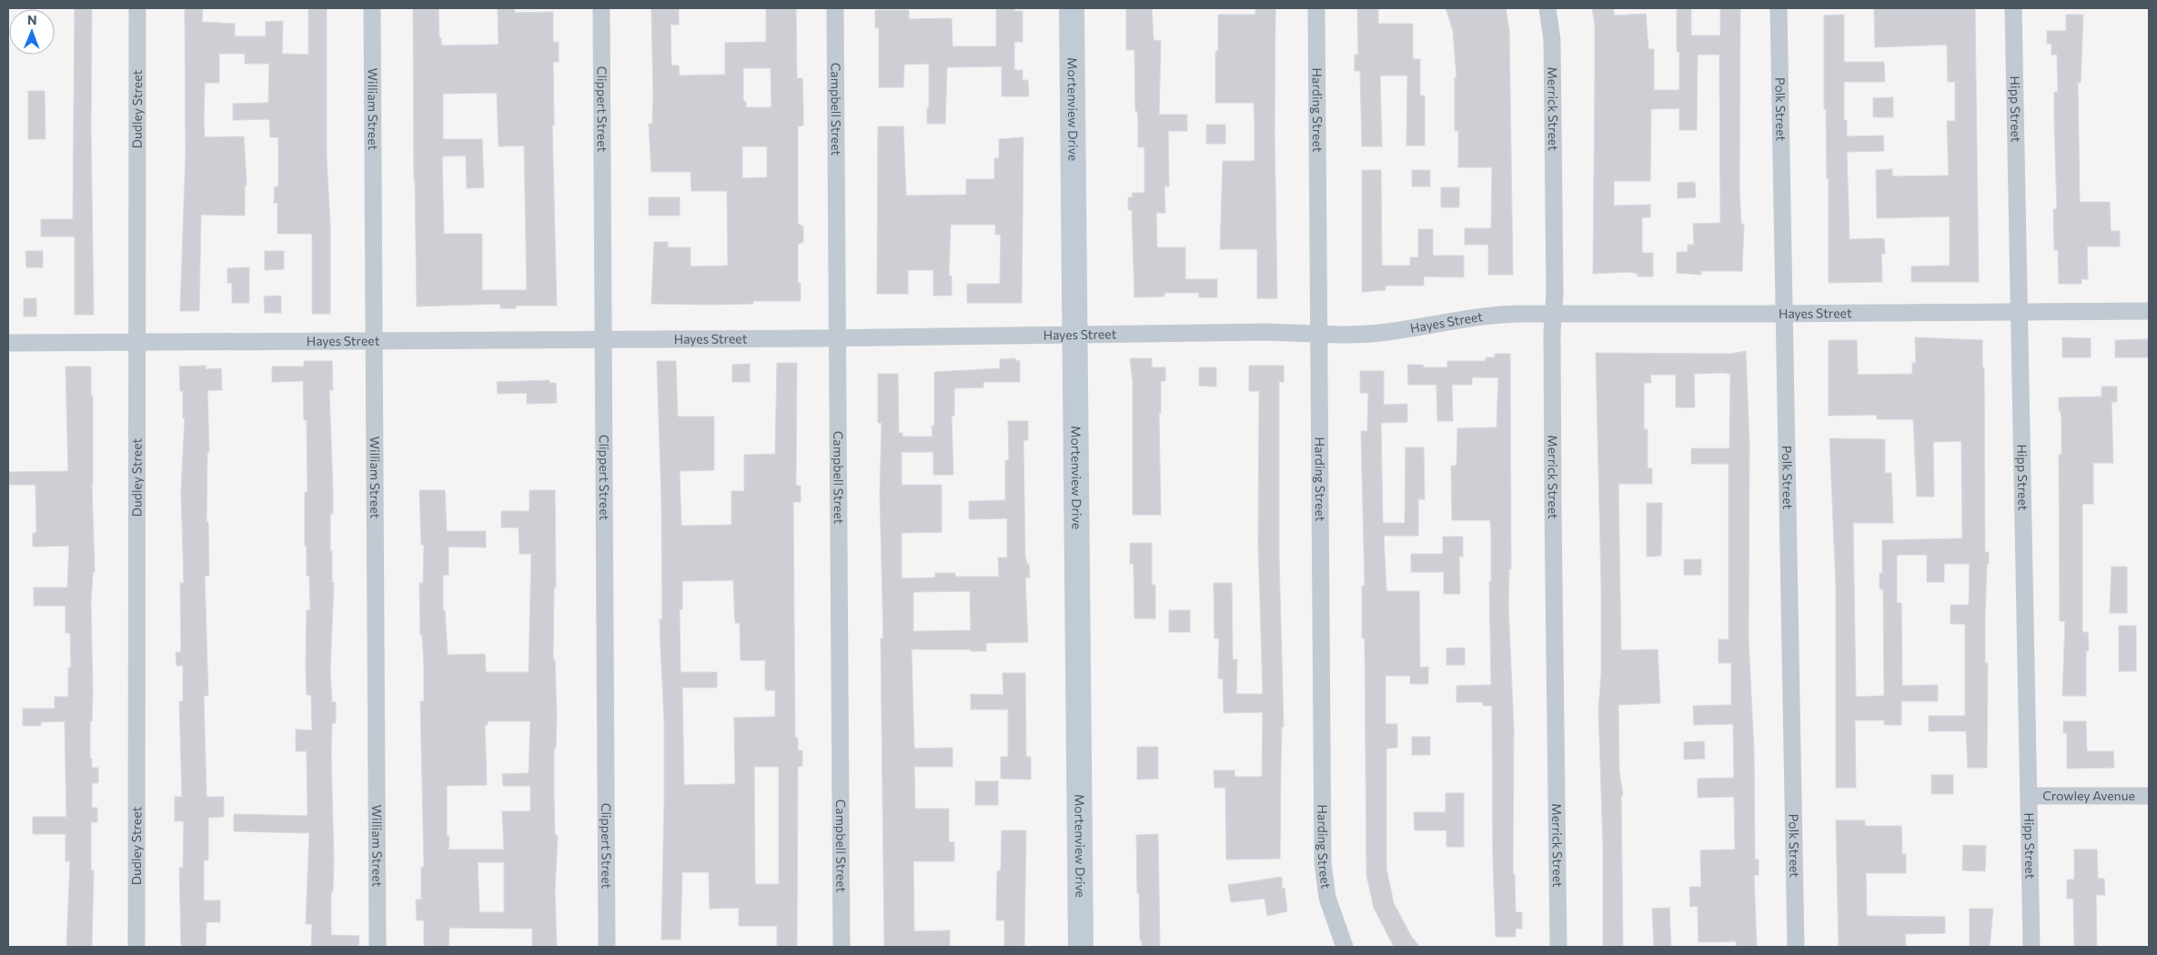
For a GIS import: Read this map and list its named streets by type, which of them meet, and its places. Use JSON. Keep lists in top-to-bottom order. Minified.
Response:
{"streets":{"street":["Dudley Street","William Street","Clippert Street","Campbell Street","Mortenview Drive","Merrick Street","Polk Street","Hipp Street","Harding Street","Hayes Street","Crowley Avenue"]},"crossings":[["Dudley Street","Hayes Street"],["William Street","Hayes Street"],["Clippert Street","Hayes Street"],["Campbell Street","Hayes Street"],["Mortenview Drive","Hayes Street"],["Merrick Street","Hayes Street"],["Polk Street","Hayes Street"],["Hipp Street","Hayes Street"],["Hipp Street","Crowley Avenue"],["Harding Street","Hayes Street"]],"north":"top"}
